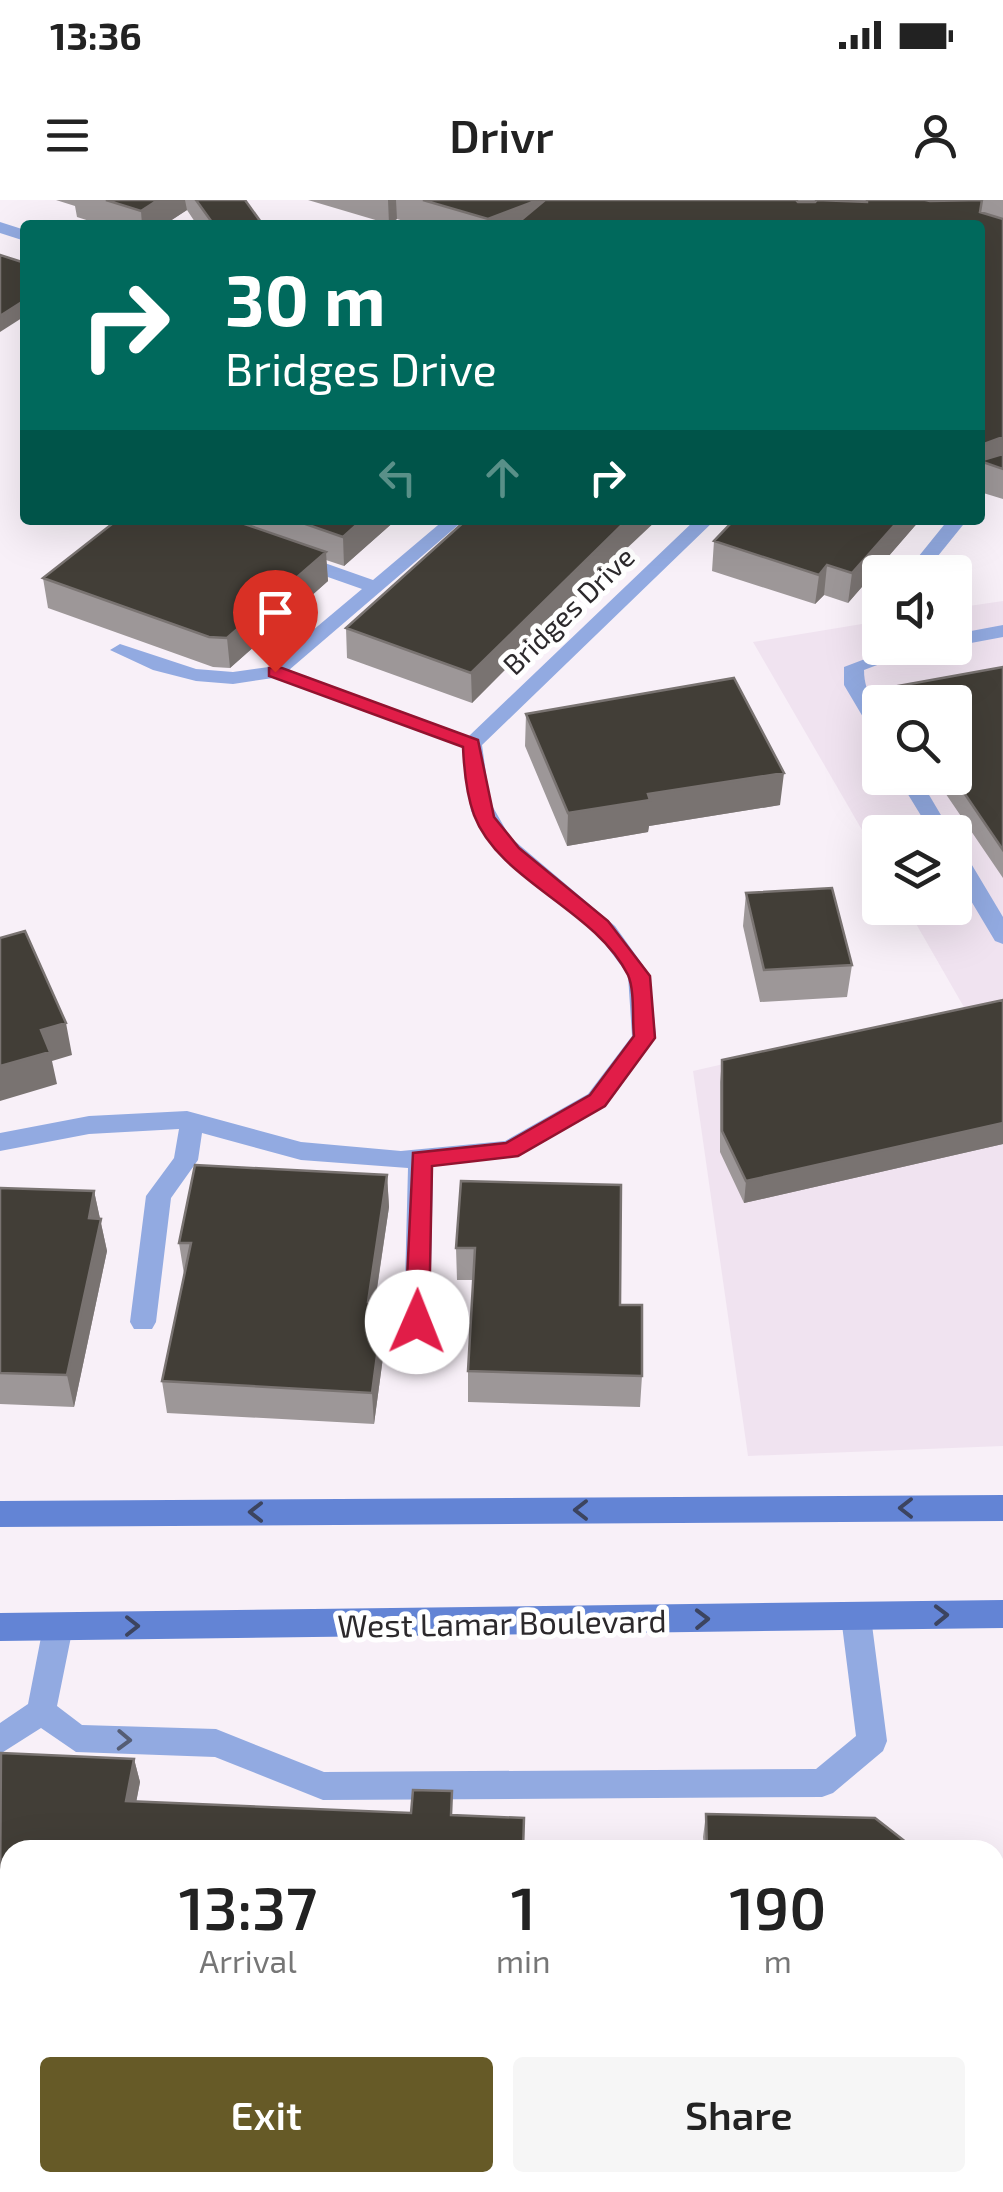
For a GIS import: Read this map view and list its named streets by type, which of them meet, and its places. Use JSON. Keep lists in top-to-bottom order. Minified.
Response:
{"streets":{"main road":["West Lamar Boulevard"],"lane":["Bridges Drive"]},"page":{"status":"13:36","header":"Drivr","turn":["30 m","Bridges Drive"],"eta":["13:37","Arrival","1","min","190","m"],"buttons":["Exit","Share"]}}
